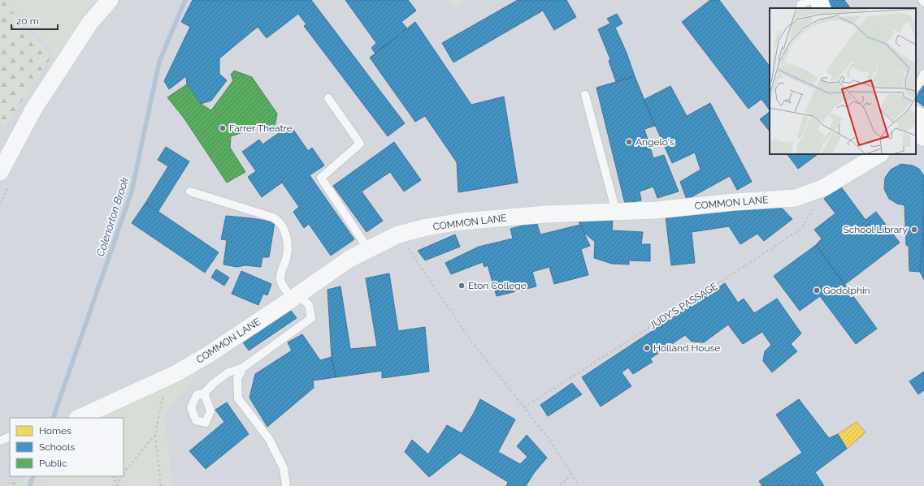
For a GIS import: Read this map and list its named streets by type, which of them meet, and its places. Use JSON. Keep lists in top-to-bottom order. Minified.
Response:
{"streets":{"street":["COMMON LANE"],"path":["JUDY'S PASSAGE"]},"crossings":[["COMMON LANE","JUDY'S PASSAGE"]],"water":["Colenorton Brook"],"places":["Farrer Theatre","Angelo's","School Library","Eton College","Godolphin","Holland House"],"legend":["Homes","Schools","Public"],"scale_bar":"20 m"}
